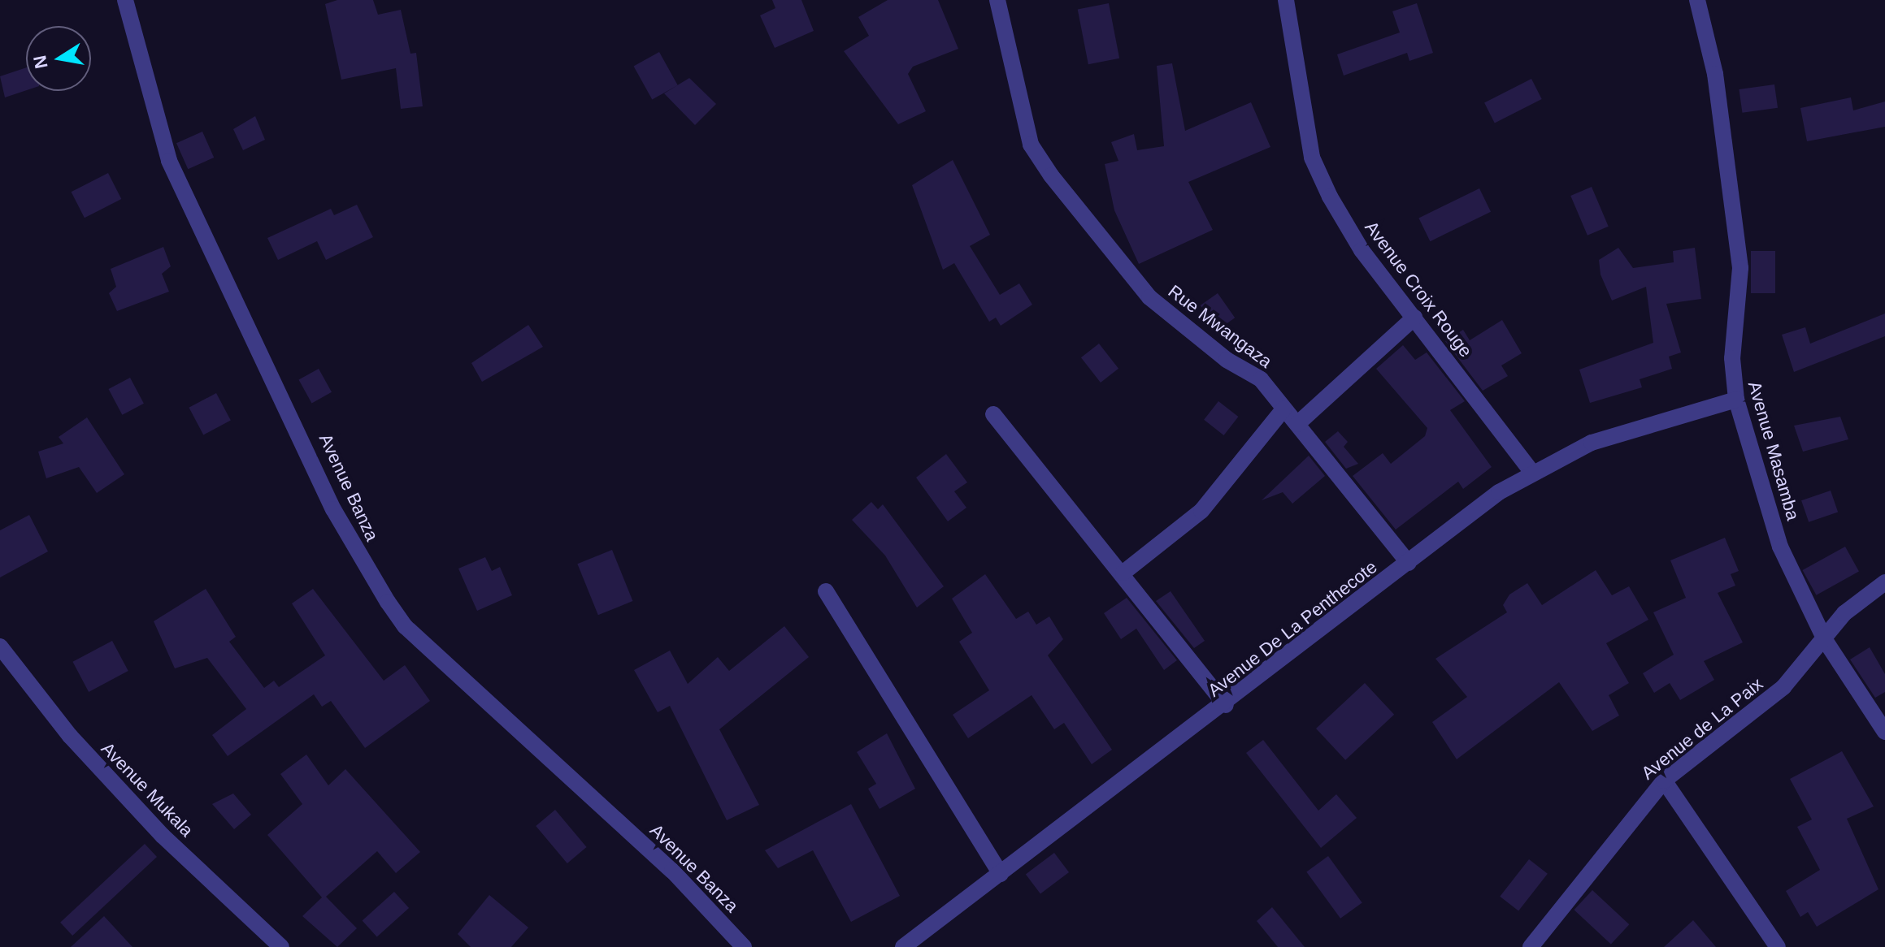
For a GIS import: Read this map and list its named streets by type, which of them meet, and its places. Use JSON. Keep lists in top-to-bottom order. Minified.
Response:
{"streets":{"street":["Avenue Croix Rouge","Rue Mwangaza","Avenue Masamba","Avenue Banza","Avenue De La Penthecote","Avenue de La Paix","Avenue Mukala"]},"crossings":[["Avenue Croix Rouge","Avenue De La Penthecote"],["Rue Mwangaza","Avenue De La Penthecote"],["Avenue Masamba","Avenue De La Penthecote"],["Avenue Masamba","Avenue de La Paix"]],"north":"left"}
